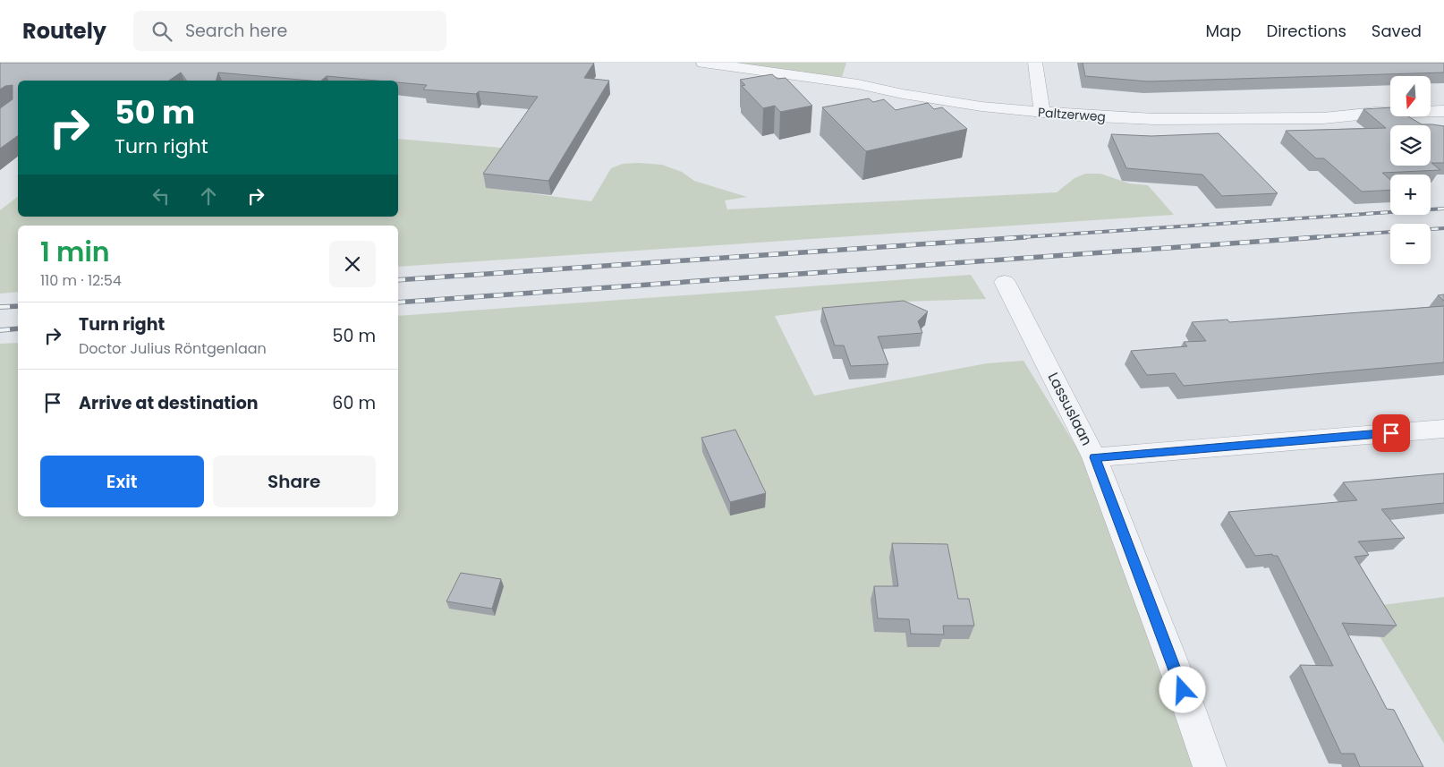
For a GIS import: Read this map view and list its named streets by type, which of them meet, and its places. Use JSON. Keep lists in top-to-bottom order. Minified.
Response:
{"streets":{"street":["Paltzerweg","Lassuslaan"]},"north":"bottom","page":{"header":"Routely","search":"Search here","nav":["Map","Directions","Saved"],"map_buttons":["+","−"],"turn":["50 m","Turn right"],"heading":["1 min","110 m · 12:54"],"list":[{"name":"Turn right","note":"Doctor Julius Röntgenlaan","value":"50 m"},{"name":"Arrive at destination","value":"60 m"}],"buttons":["Exit","Share"]}}
